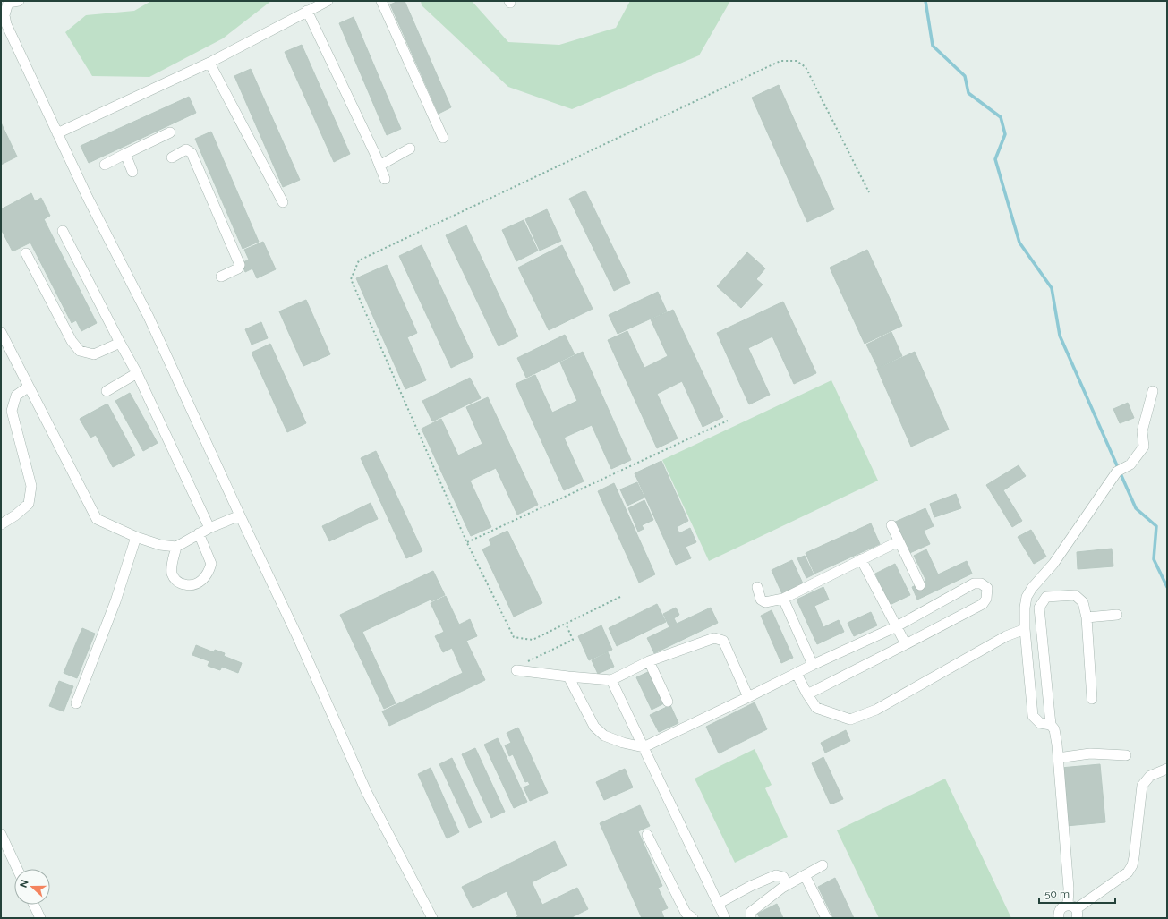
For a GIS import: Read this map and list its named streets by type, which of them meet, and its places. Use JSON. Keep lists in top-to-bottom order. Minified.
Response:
{"scale_bar":"50 m","north":"left"}
